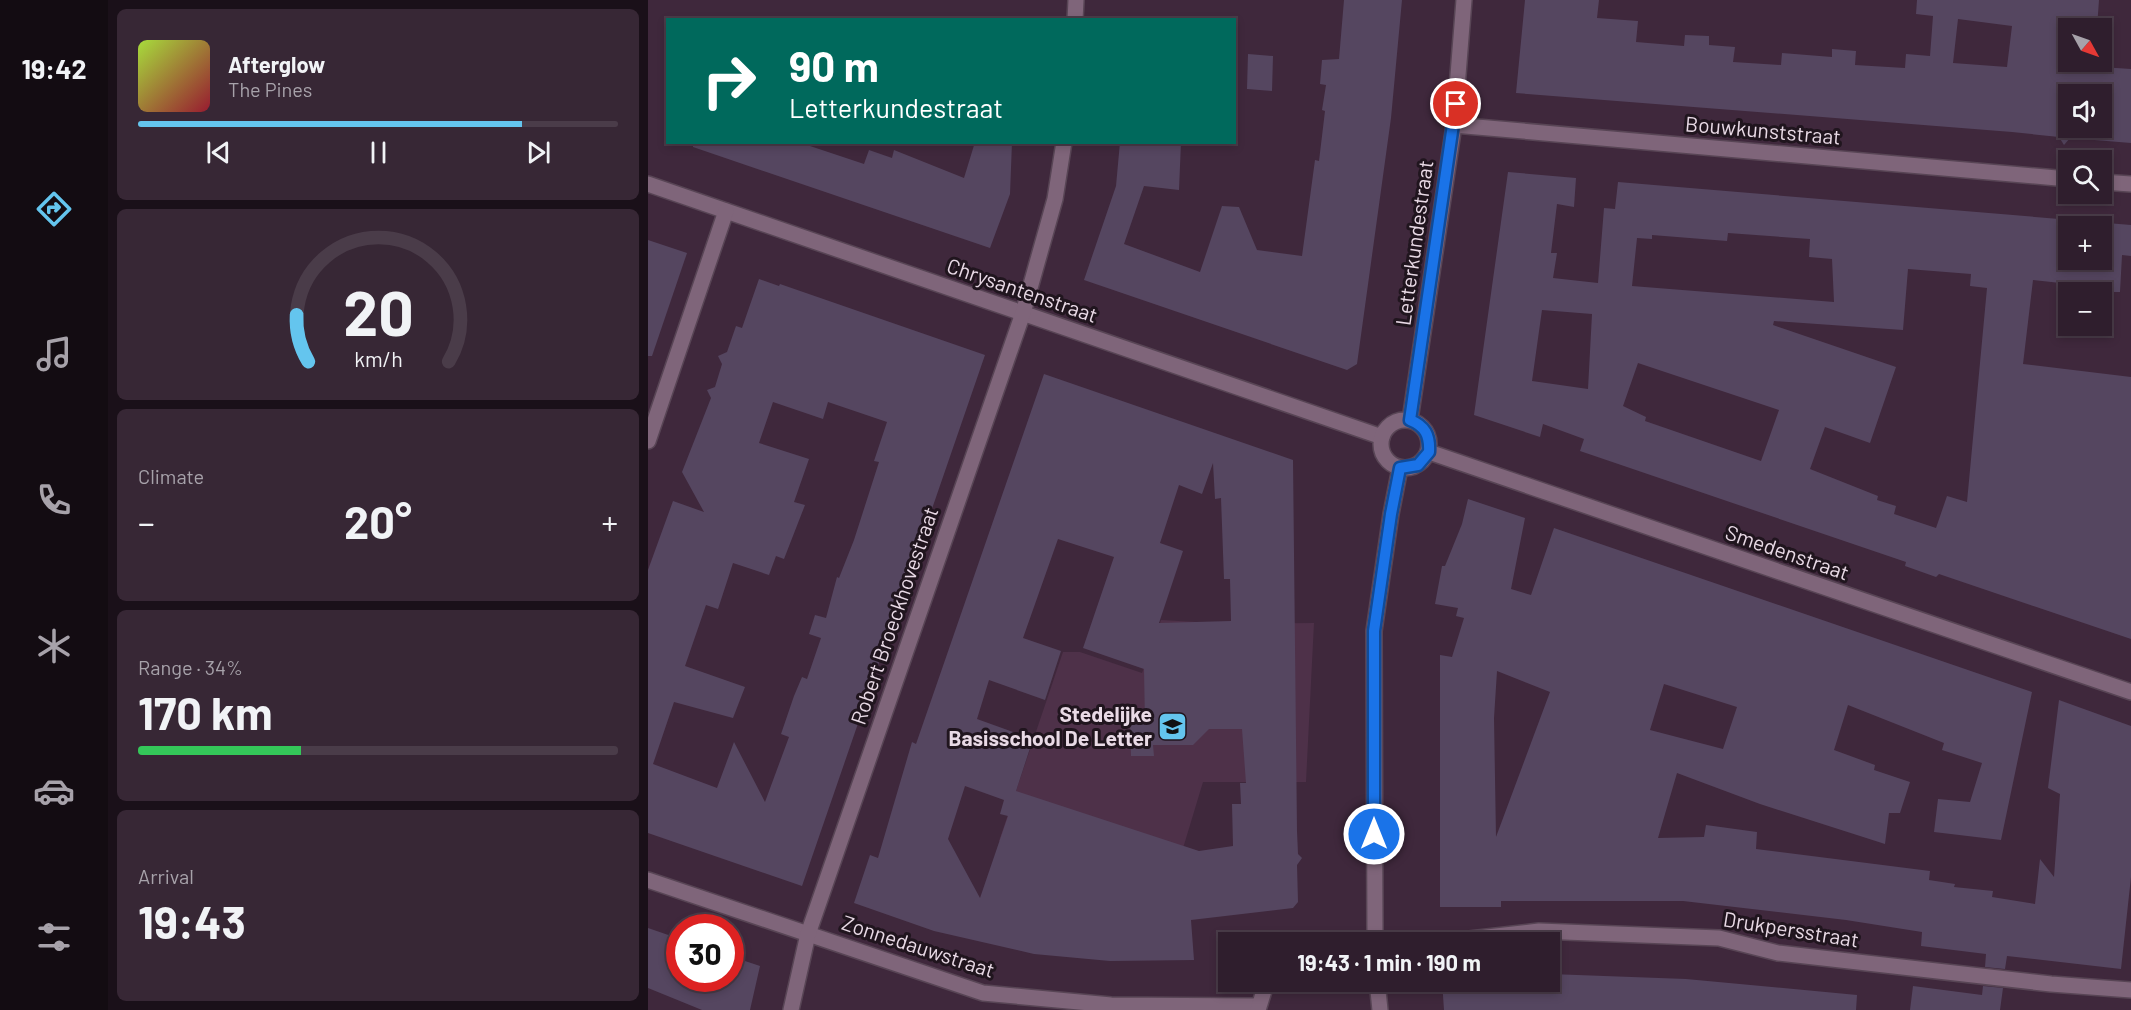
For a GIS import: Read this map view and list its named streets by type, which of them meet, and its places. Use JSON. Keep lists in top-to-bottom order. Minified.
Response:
{"streets":{"street":["Bouwkunststraat","Letterkundestraat","Chrysantenstraat","Smedenstraat","Robert Broeckhovestraat","Drukpersstraat","Zonnedauwstraat"]},"crossings":[["Bouwkunststraat","Letterkundestraat"],["Letterkundestraat","Chrysantenstraat"],["Letterkundestraat","Smedenstraat"],["Chrysantenstraat","Smedenstraat"],["Chrysantenstraat","Robert Broeckhovestraat"],["Robert Broeckhovestraat","Zonnedauwstraat"]],"places":{"school or university":["Stedelijke Basisschool De Letter"]},"north":"bottom right","page":{"tabs":"19:42","map_buttons":["+","−"],"turn":["90 m","Letterkundestraat"],"song":["Afterglow","The Pines"],"tile":["Climate",["Range · 34%","170 km"],["Arrival","19:43"]],"heat":["−","20°","+"],"limit":"30","trip":"19:43 · 1 min · 190 m","gauge":["20","km/h"]}}
